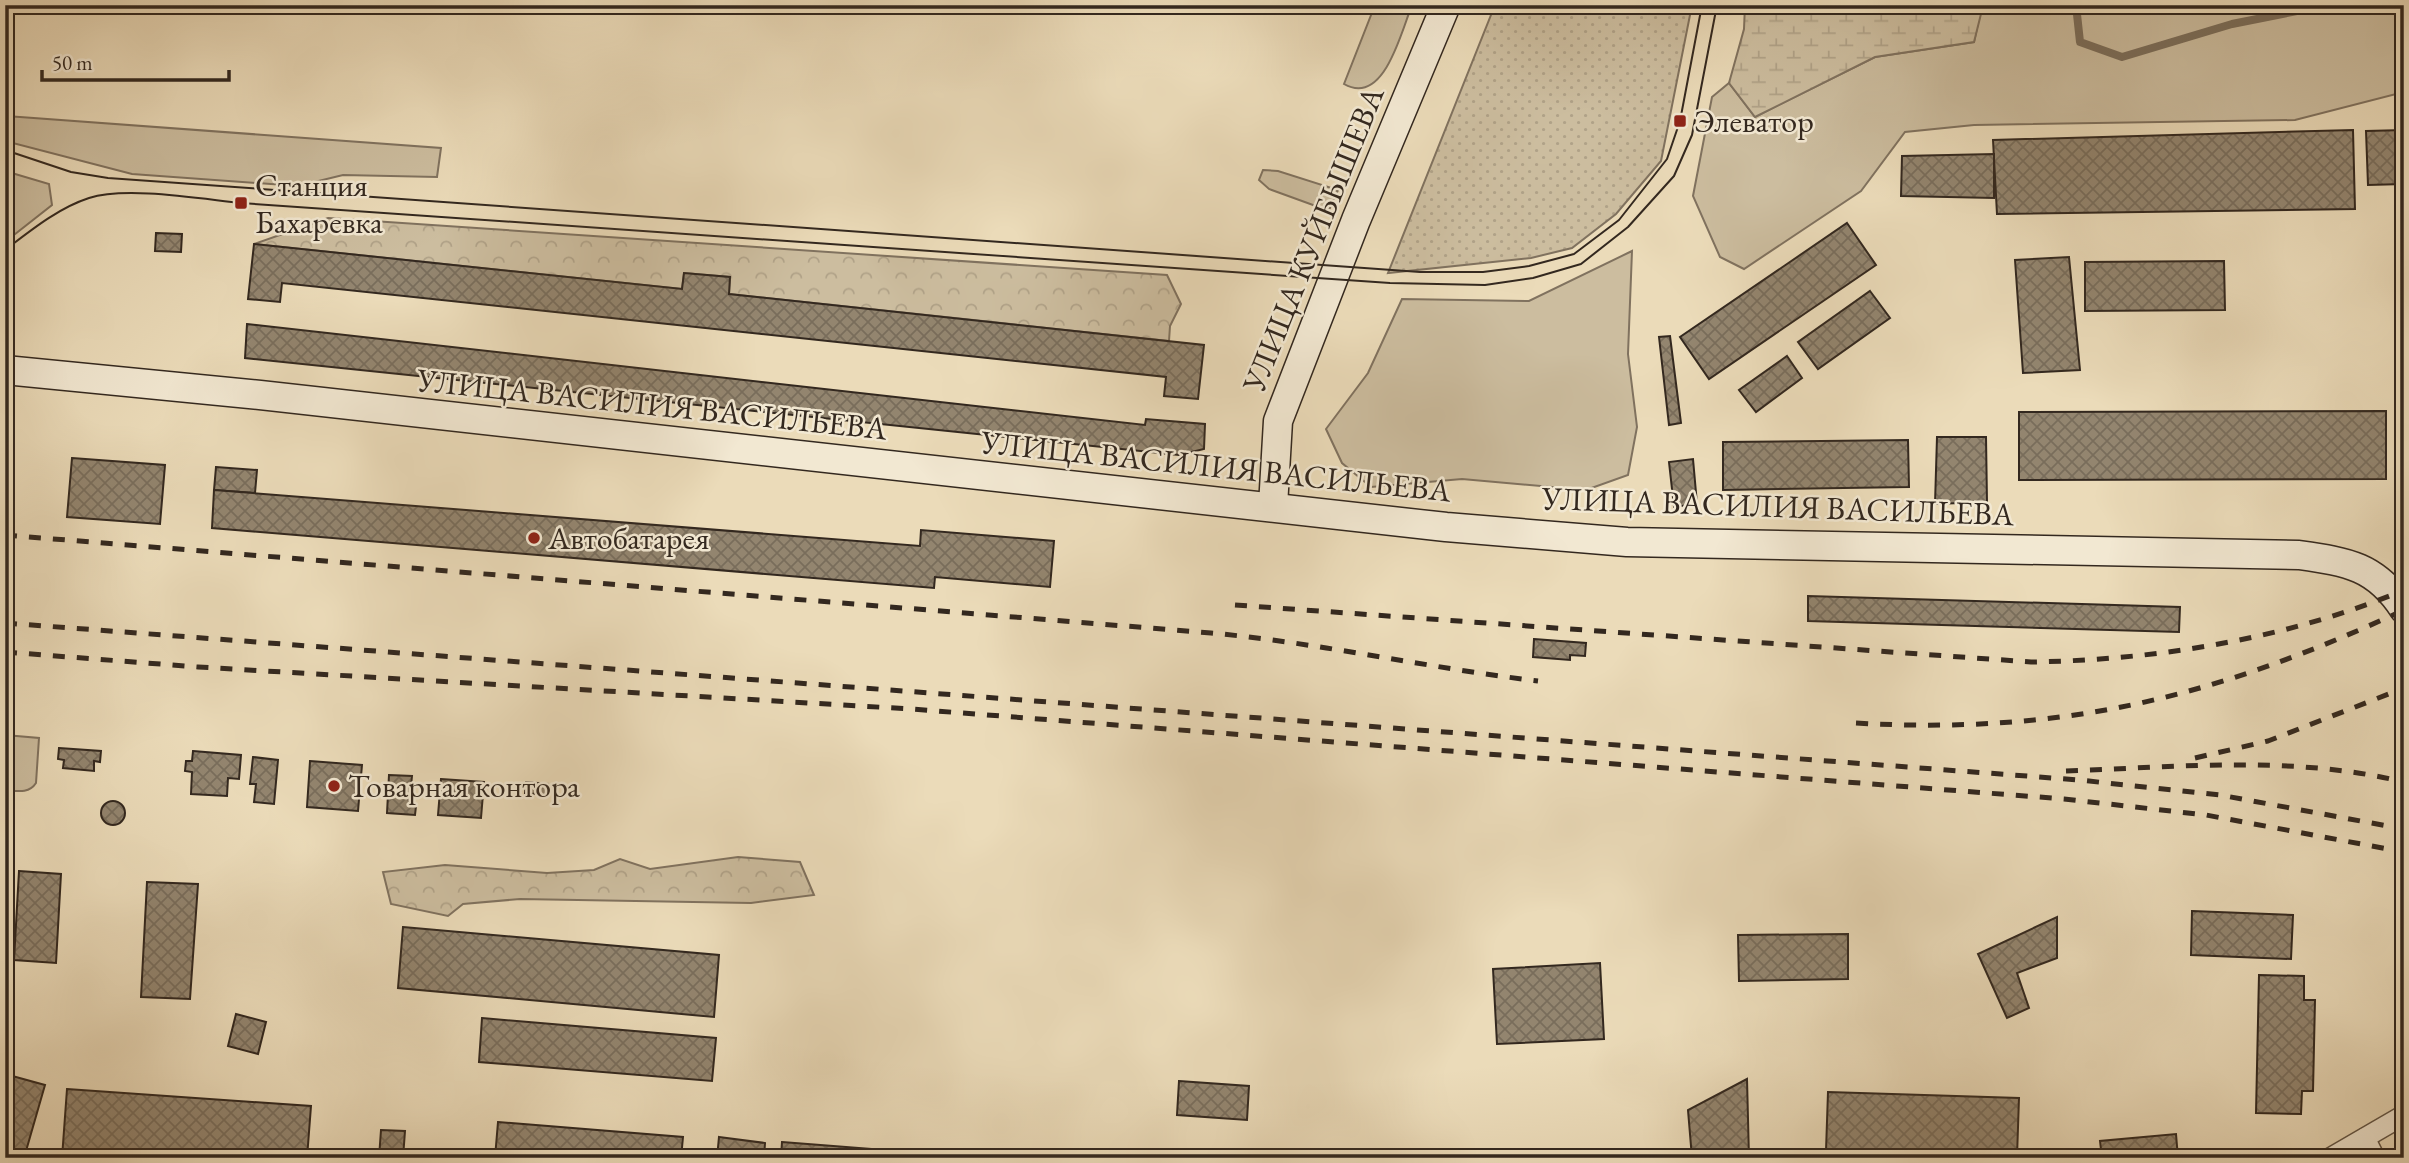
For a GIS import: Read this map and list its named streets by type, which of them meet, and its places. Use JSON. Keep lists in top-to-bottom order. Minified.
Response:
{"streets":{"main road":["УЛИЦА КУЙБЫШЕВА","УЛИЦА ВАСИЛИЯ ВАСИЛЬЕВА"]},"crossings":[["УЛИЦА КУЙБЫШЕВА","УЛИЦА ВАСИЛИЯ ВАСИЛЬЕВА"]],"places":{"transit":["Элеватор","Станция Бахаревка"],"other":["Автобатарея","Товарная контора"]},"scale_bar":"50 m"}
